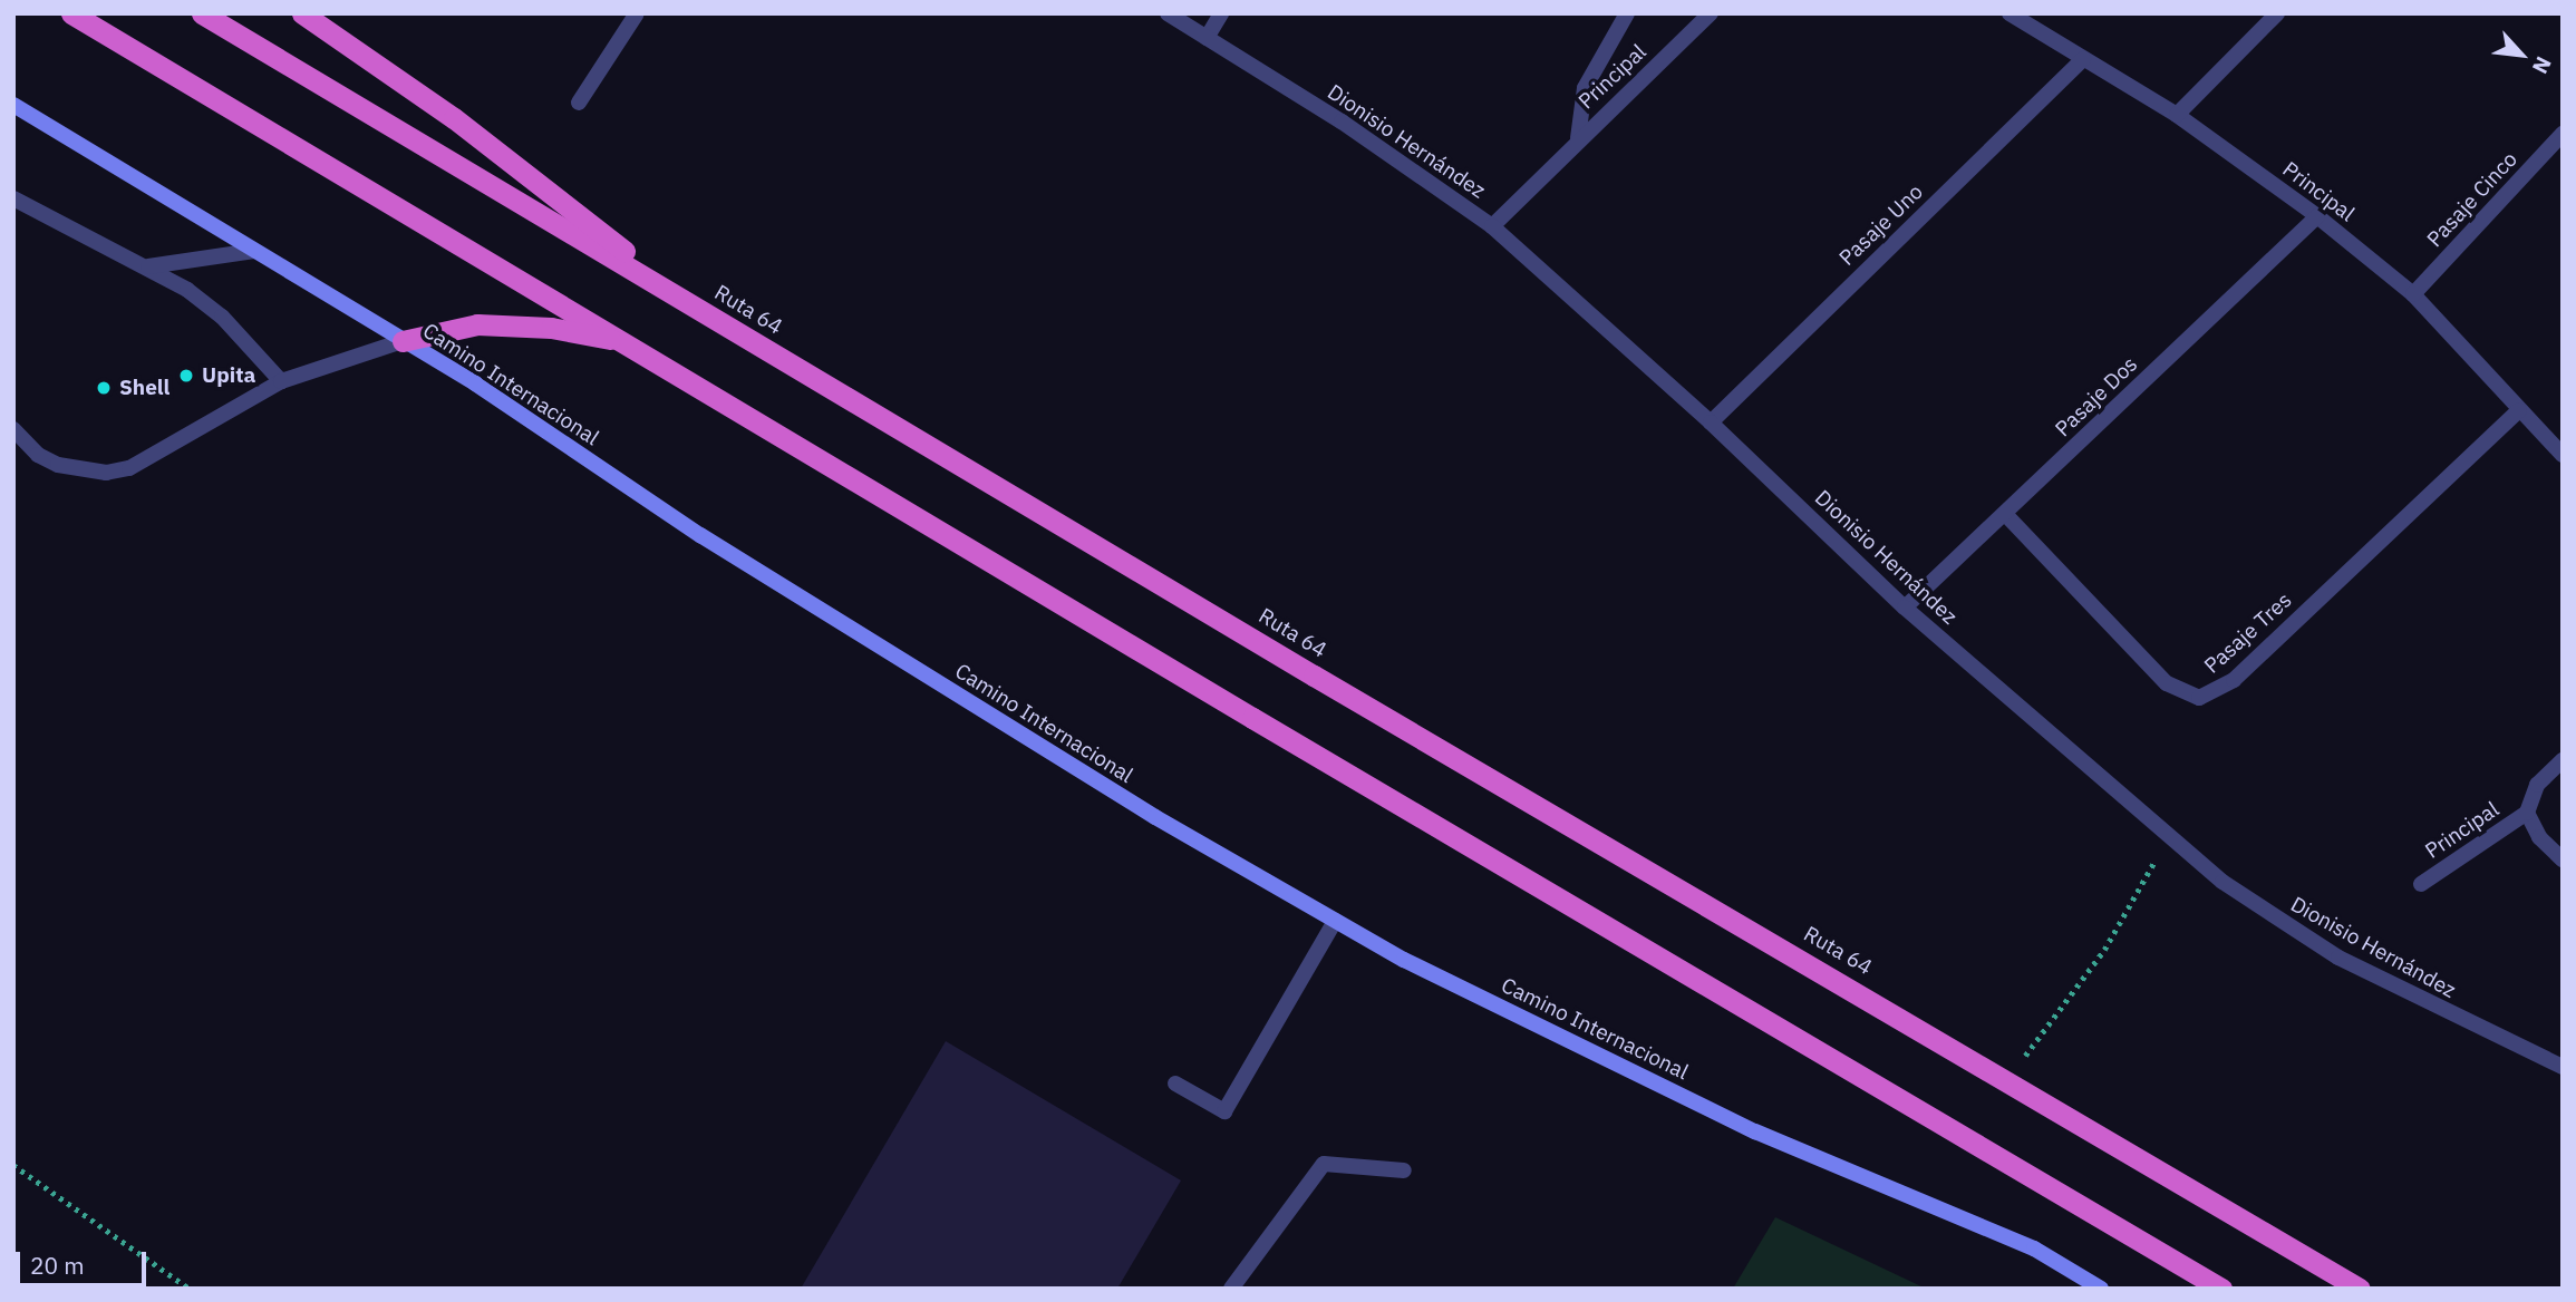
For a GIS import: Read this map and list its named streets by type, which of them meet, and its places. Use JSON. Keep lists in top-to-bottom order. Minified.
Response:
{"streets":{"highway":["Ruta 64"],"main road":["Camino Internacional"],"street":["Principal","Dionisio Hernández","Pasaje Cinco","Pasaje Uno","Pasaje Dos","Pasaje Tres"]},"crossings":[["Principal","Dionisio Hernández"],["Principal","Pasaje Cinco"],["Principal","Pasaje Uno"],["Principal","Pasaje Dos"],["Principal","Pasaje Tres"],["Dionisio Hernández","Pasaje Uno"],["Dionisio Hernández","Pasaje Dos"],["Pasaje Dos","Pasaje Tres"]],"places":["Upita","Shell"],"scale_bar":"20 m","north":"bottom right"}
